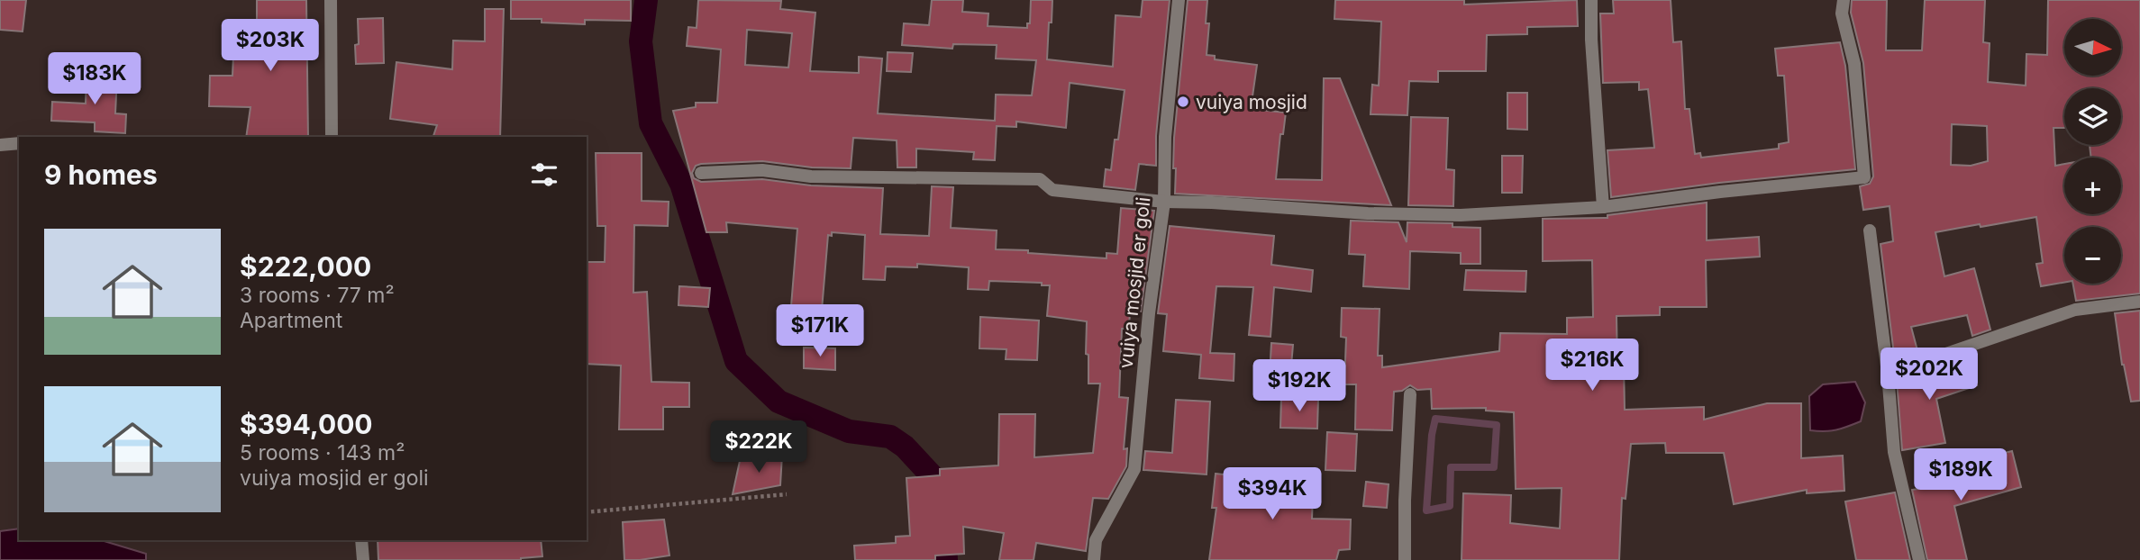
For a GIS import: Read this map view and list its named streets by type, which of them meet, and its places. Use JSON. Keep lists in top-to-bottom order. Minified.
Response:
{"streets":{"street":["vuiya mosjid er goli"]},"places":["vuiya mosjid"],"north":"right","page":{"map_buttons":["+","−"],"price":["$203K","$183K","$171K","$216K","$202K","$192K","$222K","$189K","$394K"],"heading":"9 homes","list":[{"name":"$222,000","note":"3 rooms · 77 m² · Apartment"},{"name":"$394,000","note":"5 rooms · 143 m² · vuiya mosjid er goli"}]}}
